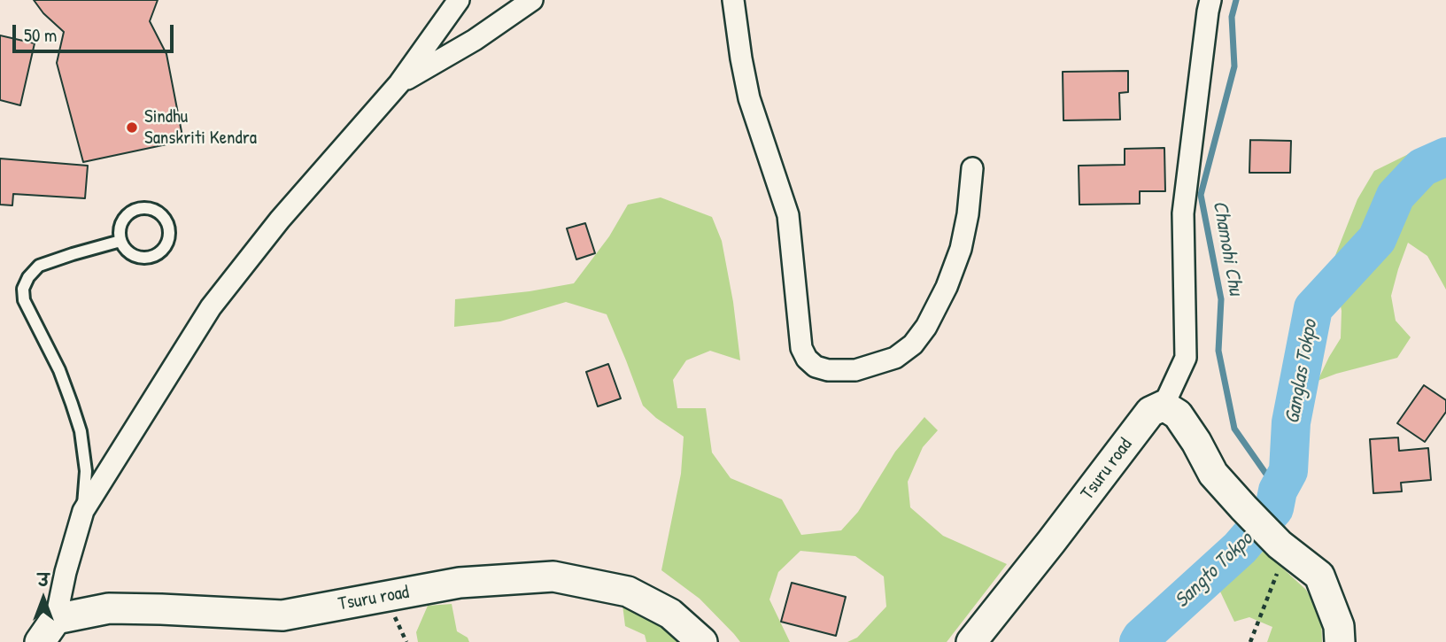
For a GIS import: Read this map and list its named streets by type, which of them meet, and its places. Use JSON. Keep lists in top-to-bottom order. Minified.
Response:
{"streets":{"main road":["Tsuru road"]},"water":["Chamohi Chu","Ganglas Tokpo","Sangto Tokpo"],"places":["Sindhu Sanskriti Kendra"],"scale_bar":"50 m","north":"top"}
